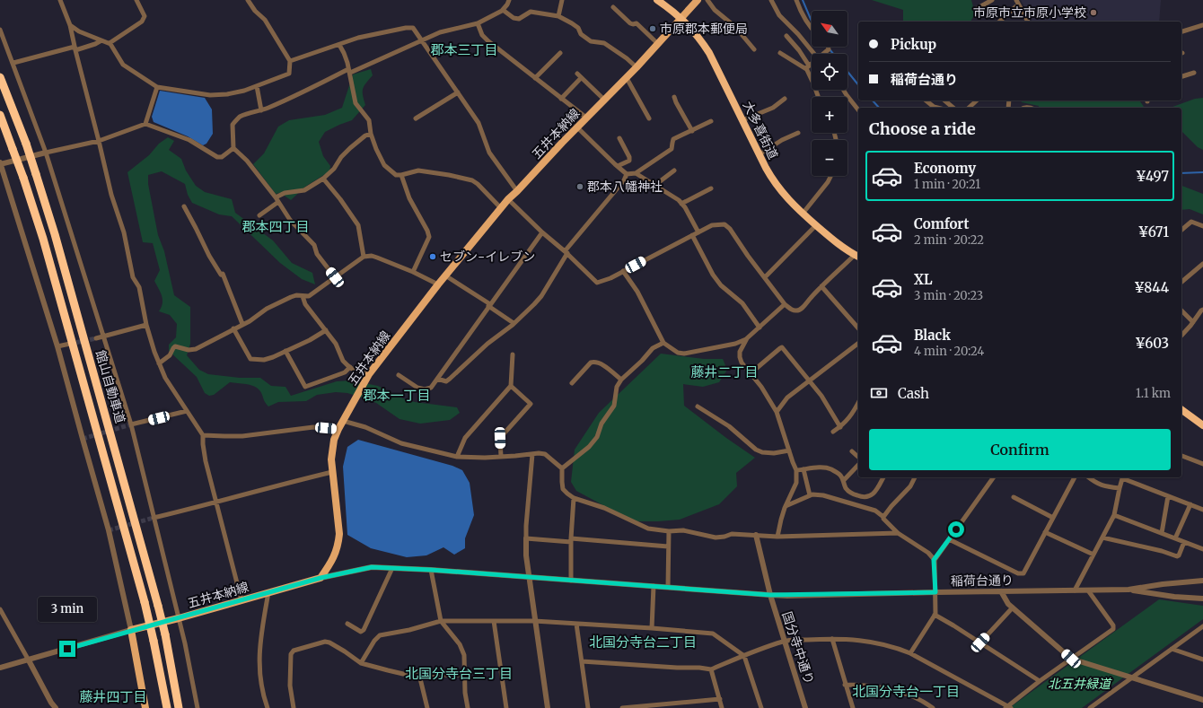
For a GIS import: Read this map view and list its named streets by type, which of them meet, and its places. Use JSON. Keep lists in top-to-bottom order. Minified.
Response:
{"streets":{"highway":["大多喜街道","館山自動車道"],"main road":["五井本納線"],"street":["稲荷台通り","国分寺中通り"]},"crossings":[["大多喜街道","五井本納線"],["五井本納線","稲荷台通り"],["稲荷台通り","国分寺中通り"]],"districts":["郡本三丁目","郡本四丁目","藤井二丁目","郡本一丁目","北国分寺台二丁目","北国分寺台三丁目","北国分寺台一丁目","藤井四丁目"],"parks":["北五井緑道"],"places":["市原市立市原小学校","市原郡本郵便局","郡本八幡神社","セブン-イレブン"],"north":"top left","page":{"map_buttons":["+","−"],"banner":["Pickup","稲荷台通り"],"heading":"Choose a ride","list":[{"name":"Economy","note":"1 min · 20:21","value":"¥497"},{"name":"Comfort","note":"2 min · 20:22","value":"¥671"},{"name":"XL","note":"3 min · 20:23","value":"¥844"},{"name":"Black","note":"4 min · 20:24","value":"¥603"}],"pay":["Cash","1.1 km"],"buttons":"Confirm","bubble":"3 min"}}
